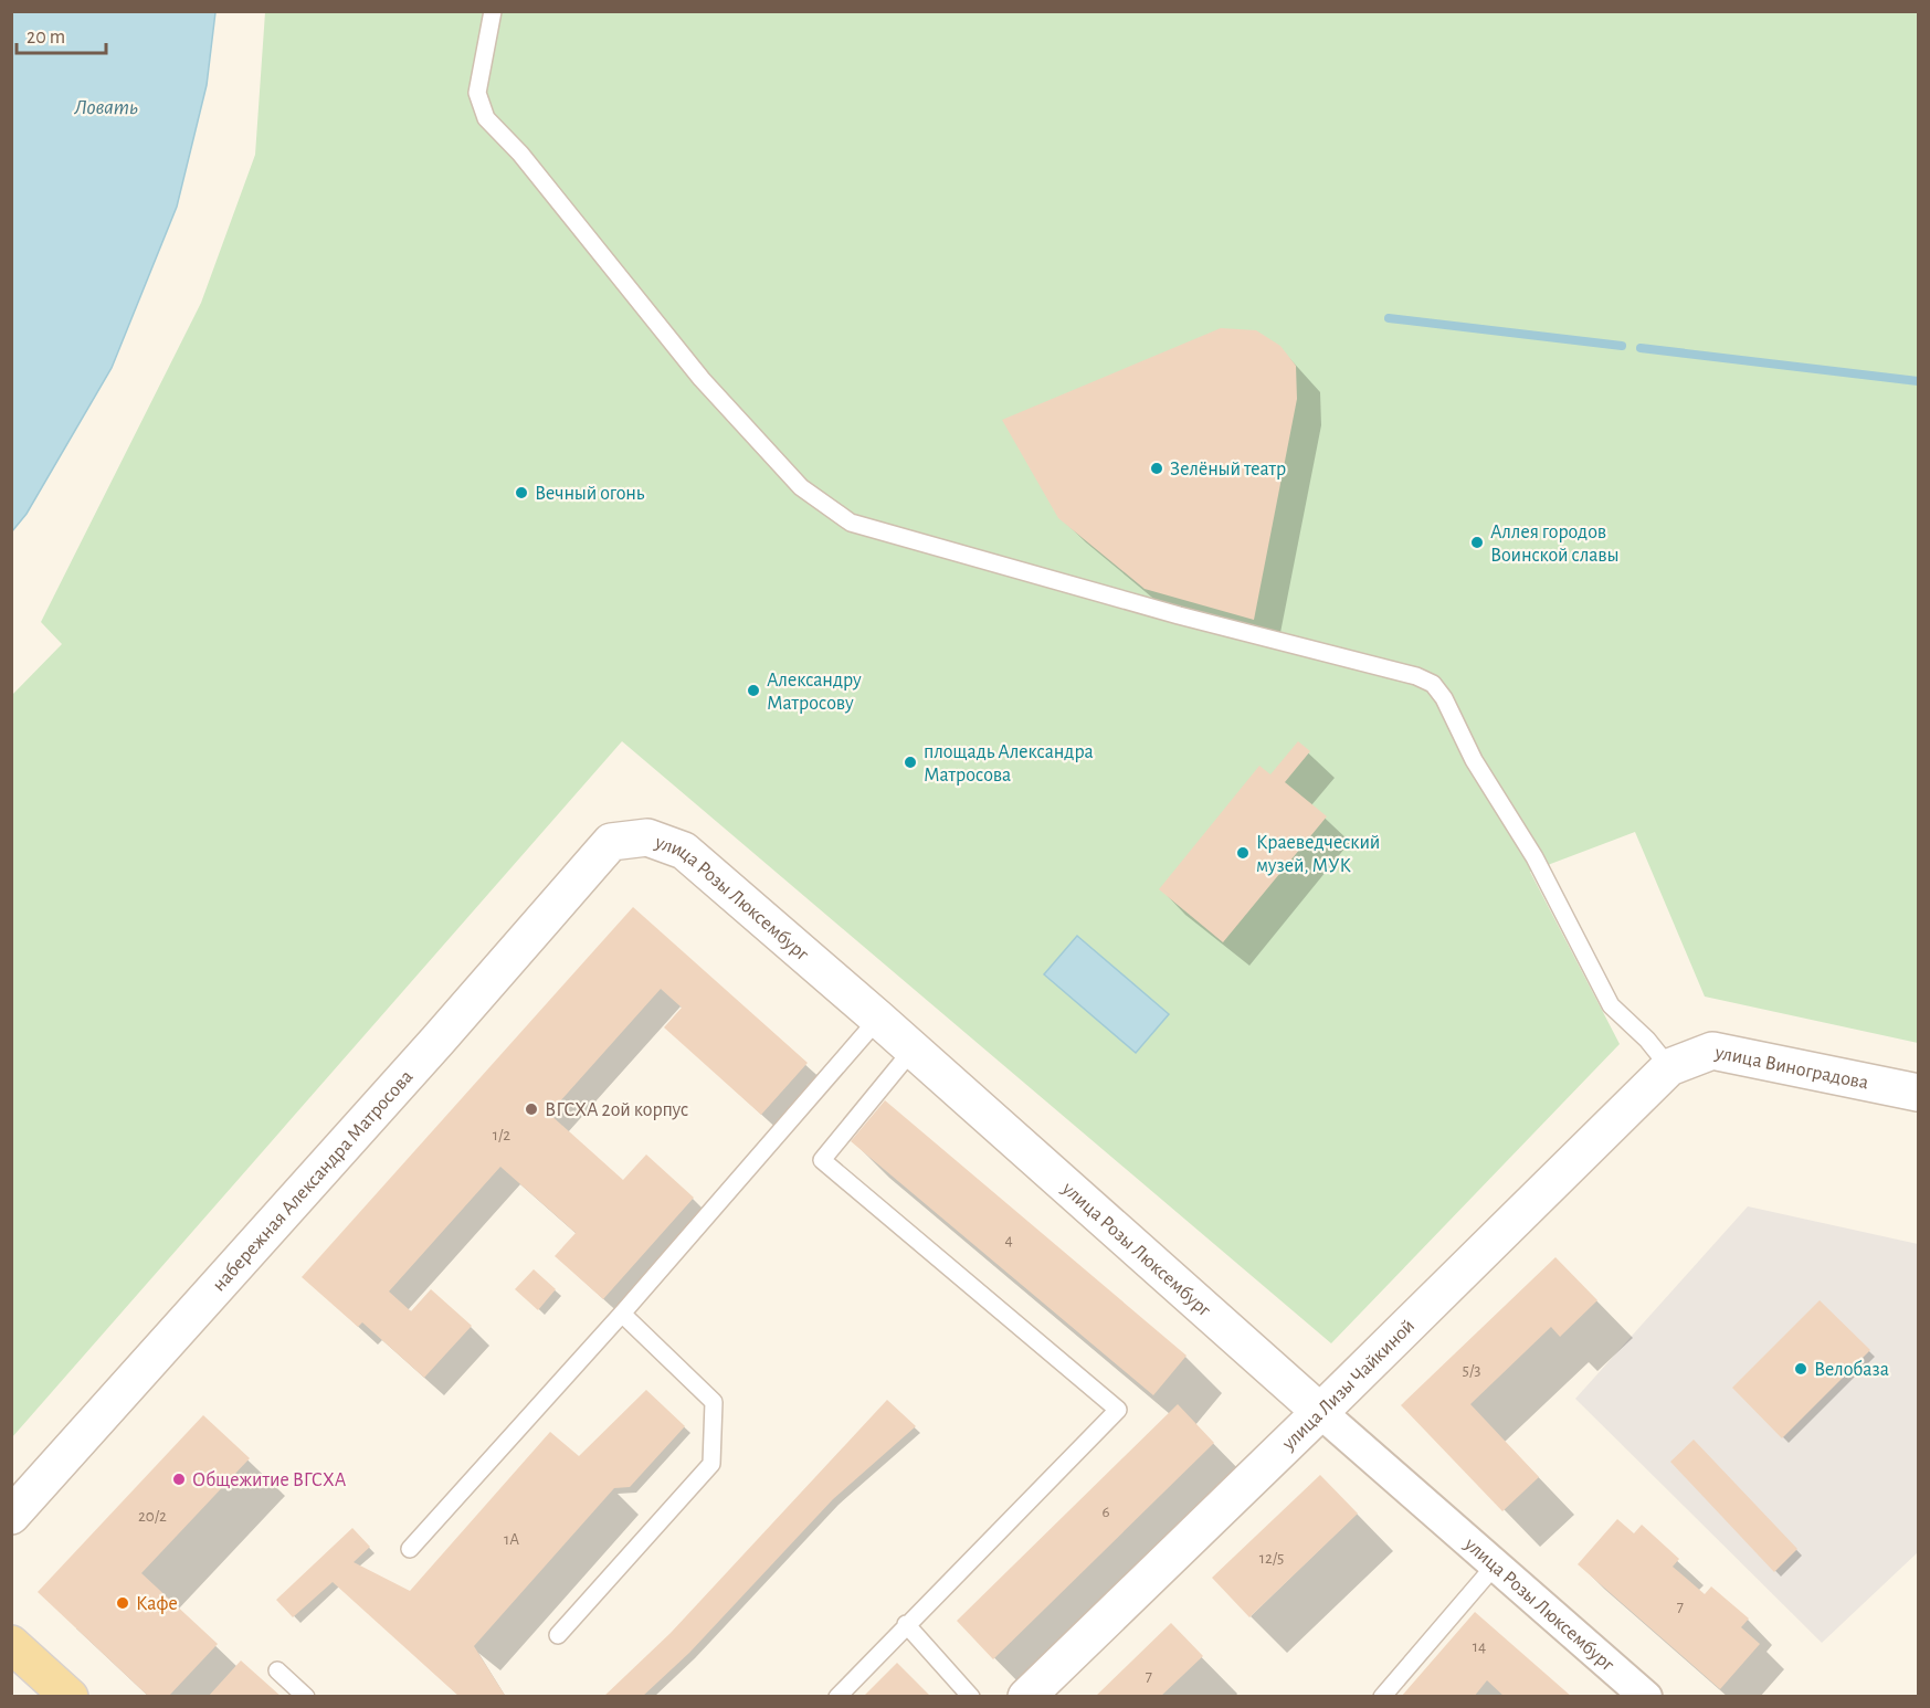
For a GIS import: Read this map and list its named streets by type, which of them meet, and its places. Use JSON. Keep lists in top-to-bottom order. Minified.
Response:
{"streets":{"street":["улица Розы Люксембург","улица Виноградова","набережная Александра Матросова","улица Лизы Чайкиной"]},"crossings":[["улица Розы Люксембург","набережная Александра Матросова"],["улица Розы Люксембург","улица Лизы Чайкиной"],["улица Виноградова","улица Лизы Чайкиной"]],"water":["Ловать"],"places":["Зелёный театр","Вечный огонь","Аллея городов Воинской славы","Александру Матросову","площадь Александра Матросова","Краеведческий музей, МУК","ВГСХА 2ой корпус","Велобаза","Общежитие ВГСХА","Кафе"],"house_numbers":["1/2","4","5/3","6","20/2","1А","12/5","7","14","7"],"scale_bar":"20 m"}
